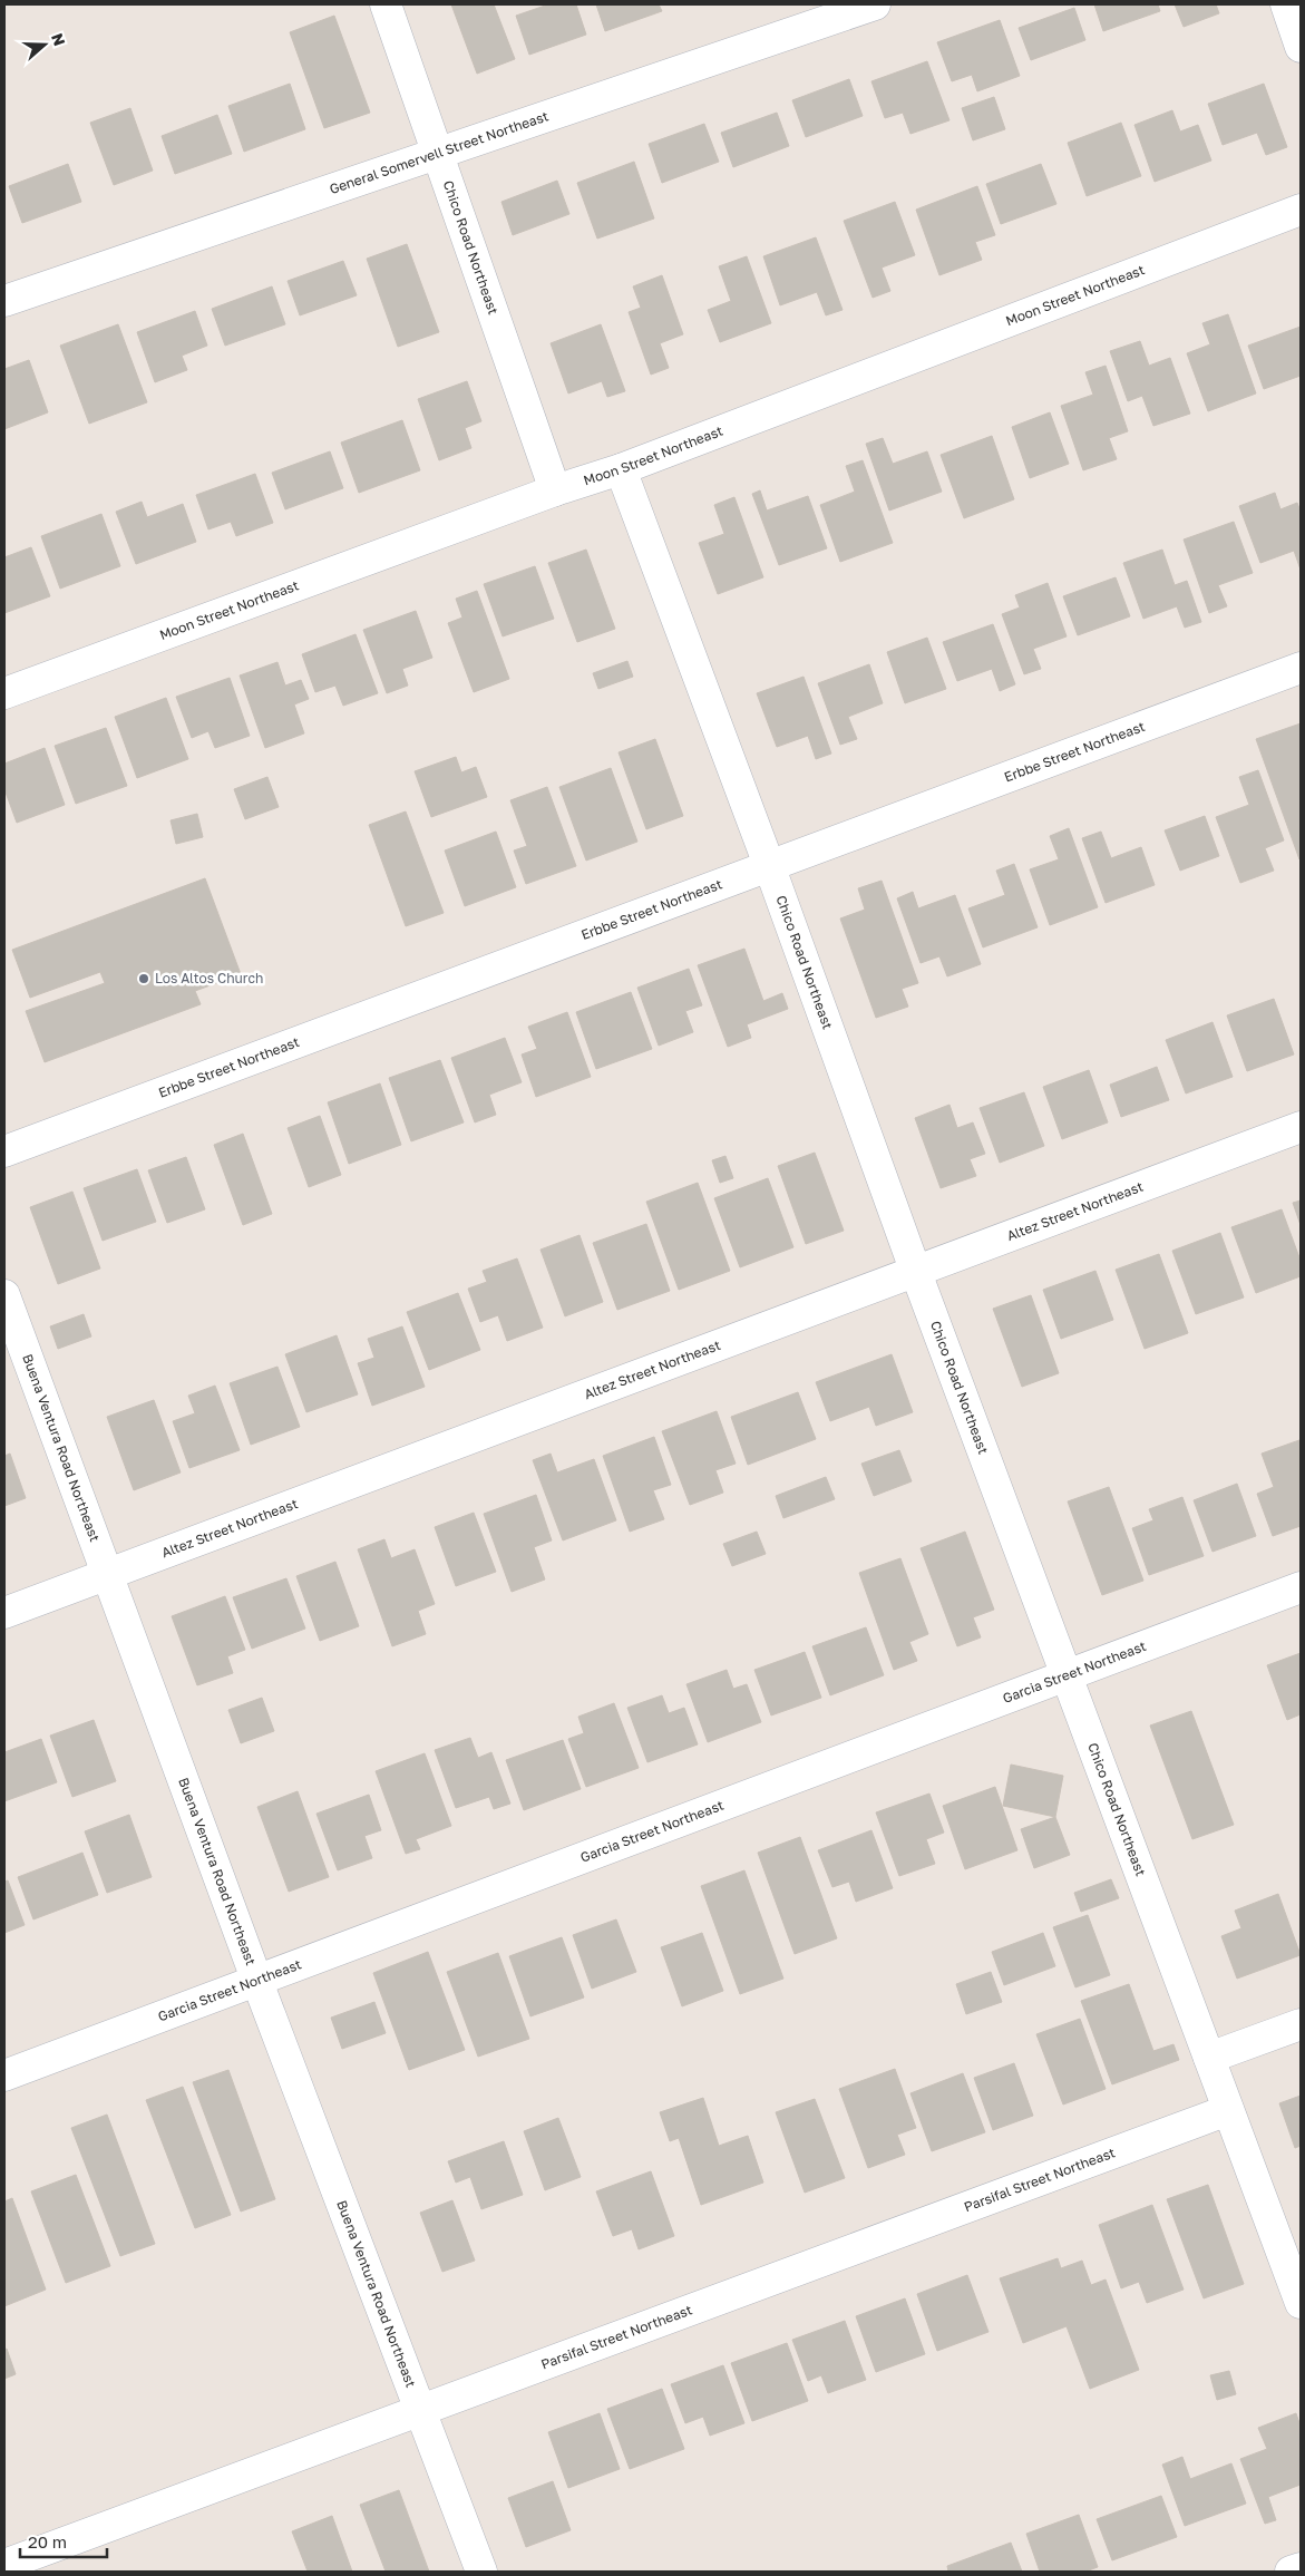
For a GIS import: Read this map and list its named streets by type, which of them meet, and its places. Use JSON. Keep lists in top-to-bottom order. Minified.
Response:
{"streets":{"street":["General Somervell Street Northeast","Chico Road Northeast","Moon Street Northeast","Erbbe Street Northeast","Altez Street Northeast","Buena Ventura Road Northeast","Garcia Street Northeast","Parsifal Street Northeast"]},"crossings":[["General Somervell Street Northeast","Chico Road Northeast"],["Chico Road Northeast","Moon Street Northeast"],["Chico Road Northeast","Erbbe Street Northeast"],["Chico Road Northeast","Altez Street Northeast"],["Chico Road Northeast","Garcia Street Northeast"],["Chico Road Northeast","Parsifal Street Northeast"],["Altez Street Northeast","Buena Ventura Road Northeast"],["Buena Ventura Road Northeast","Garcia Street Northeast"],["Buena Ventura Road Northeast","Parsifal Street Northeast"]],"places":["Los Altos Church"],"scale_bar":"20 m","north":"right"}
